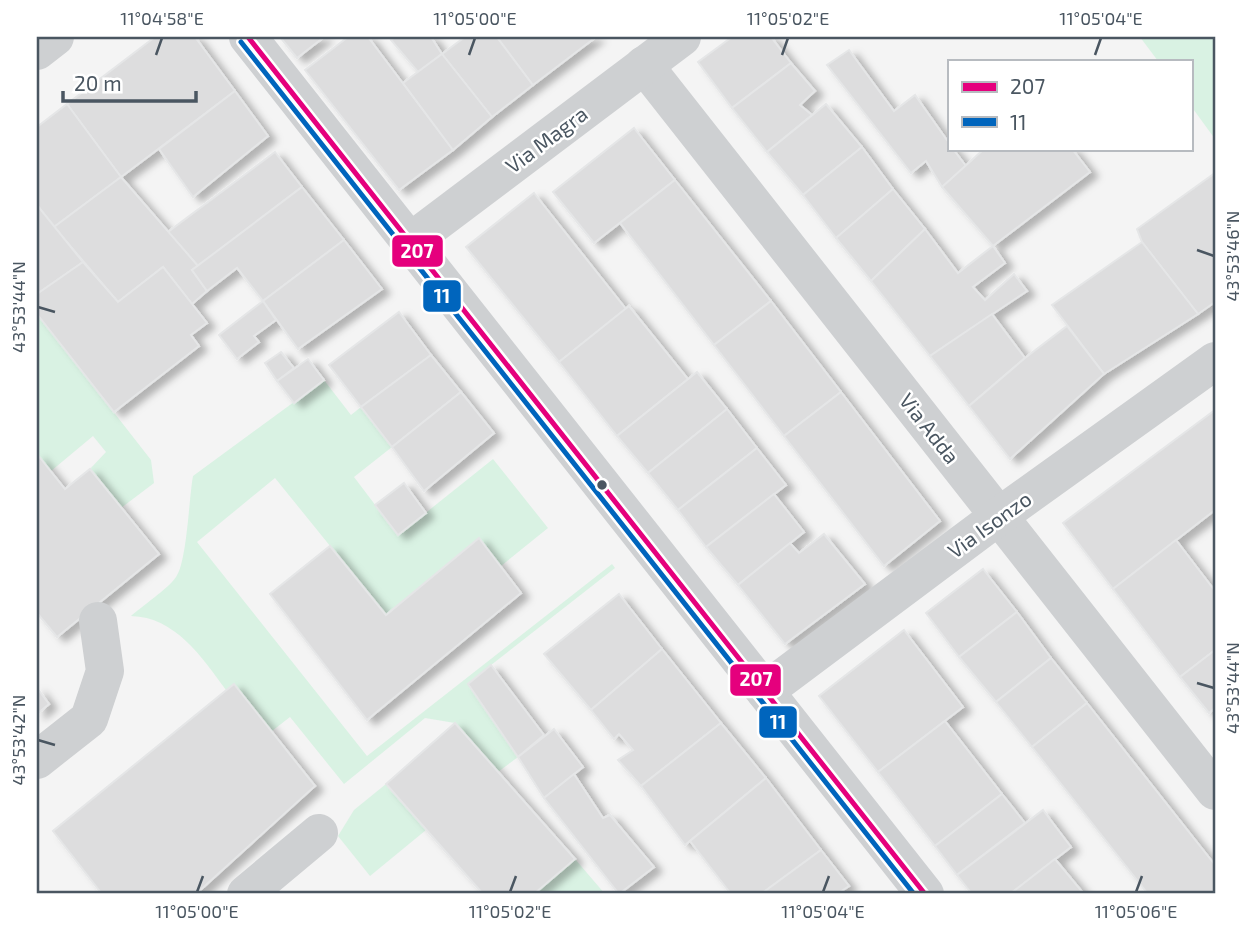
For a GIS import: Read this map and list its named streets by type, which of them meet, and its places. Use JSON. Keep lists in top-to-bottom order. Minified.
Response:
{"streets":{"street":["Via Magra","Via Adda","Via Isonzo"]},"crossings":[["Via Magra","Via Adda"],["Via Adda","Via Isonzo"]],"lines":["transit line 207","transit line 11"],"legend":["207","11"],"scale_bar":"20 m","coordinates":["11°04'58\"E","11°05'00\"E","11°05'02\"E","11°05'04\"E","43°53'46\"N","43°53'44\"N","43°53'42\"N","11°05'06\"E"]}
